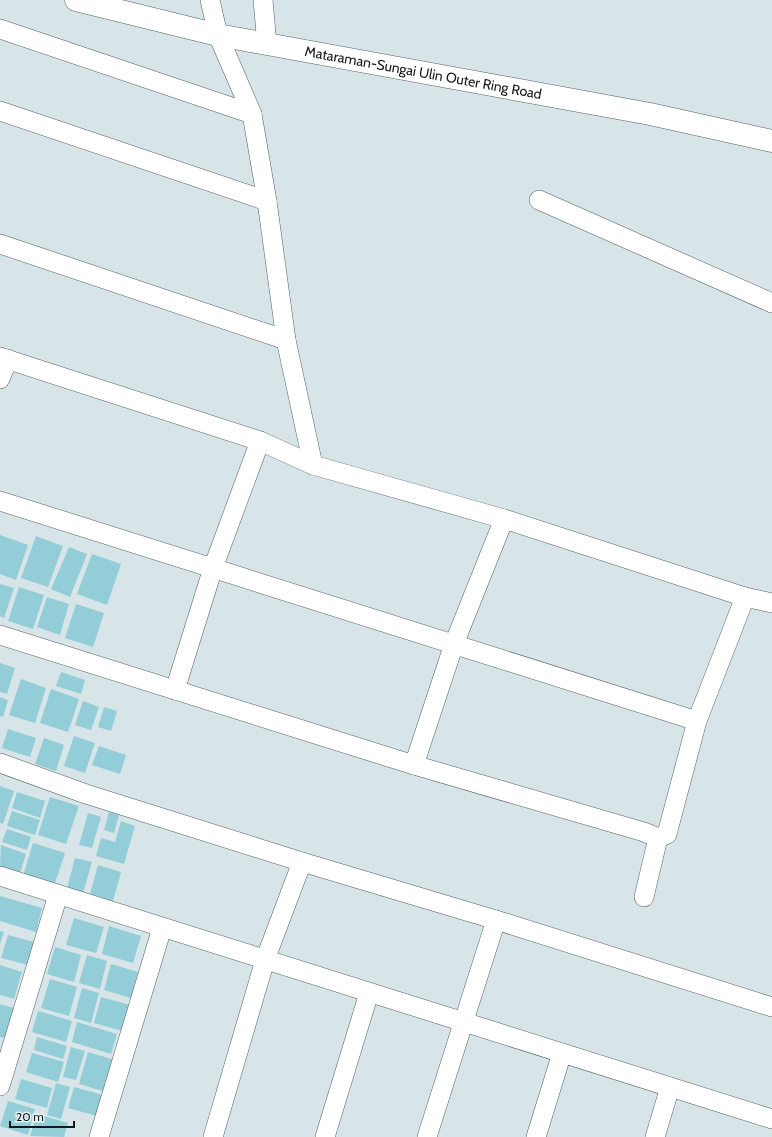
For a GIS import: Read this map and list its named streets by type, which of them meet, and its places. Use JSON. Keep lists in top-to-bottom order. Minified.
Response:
{"streets":{"main road":["Mataraman-Sungai Ulin Outer Ring Road"]},"scale_bar":"20 m"}
